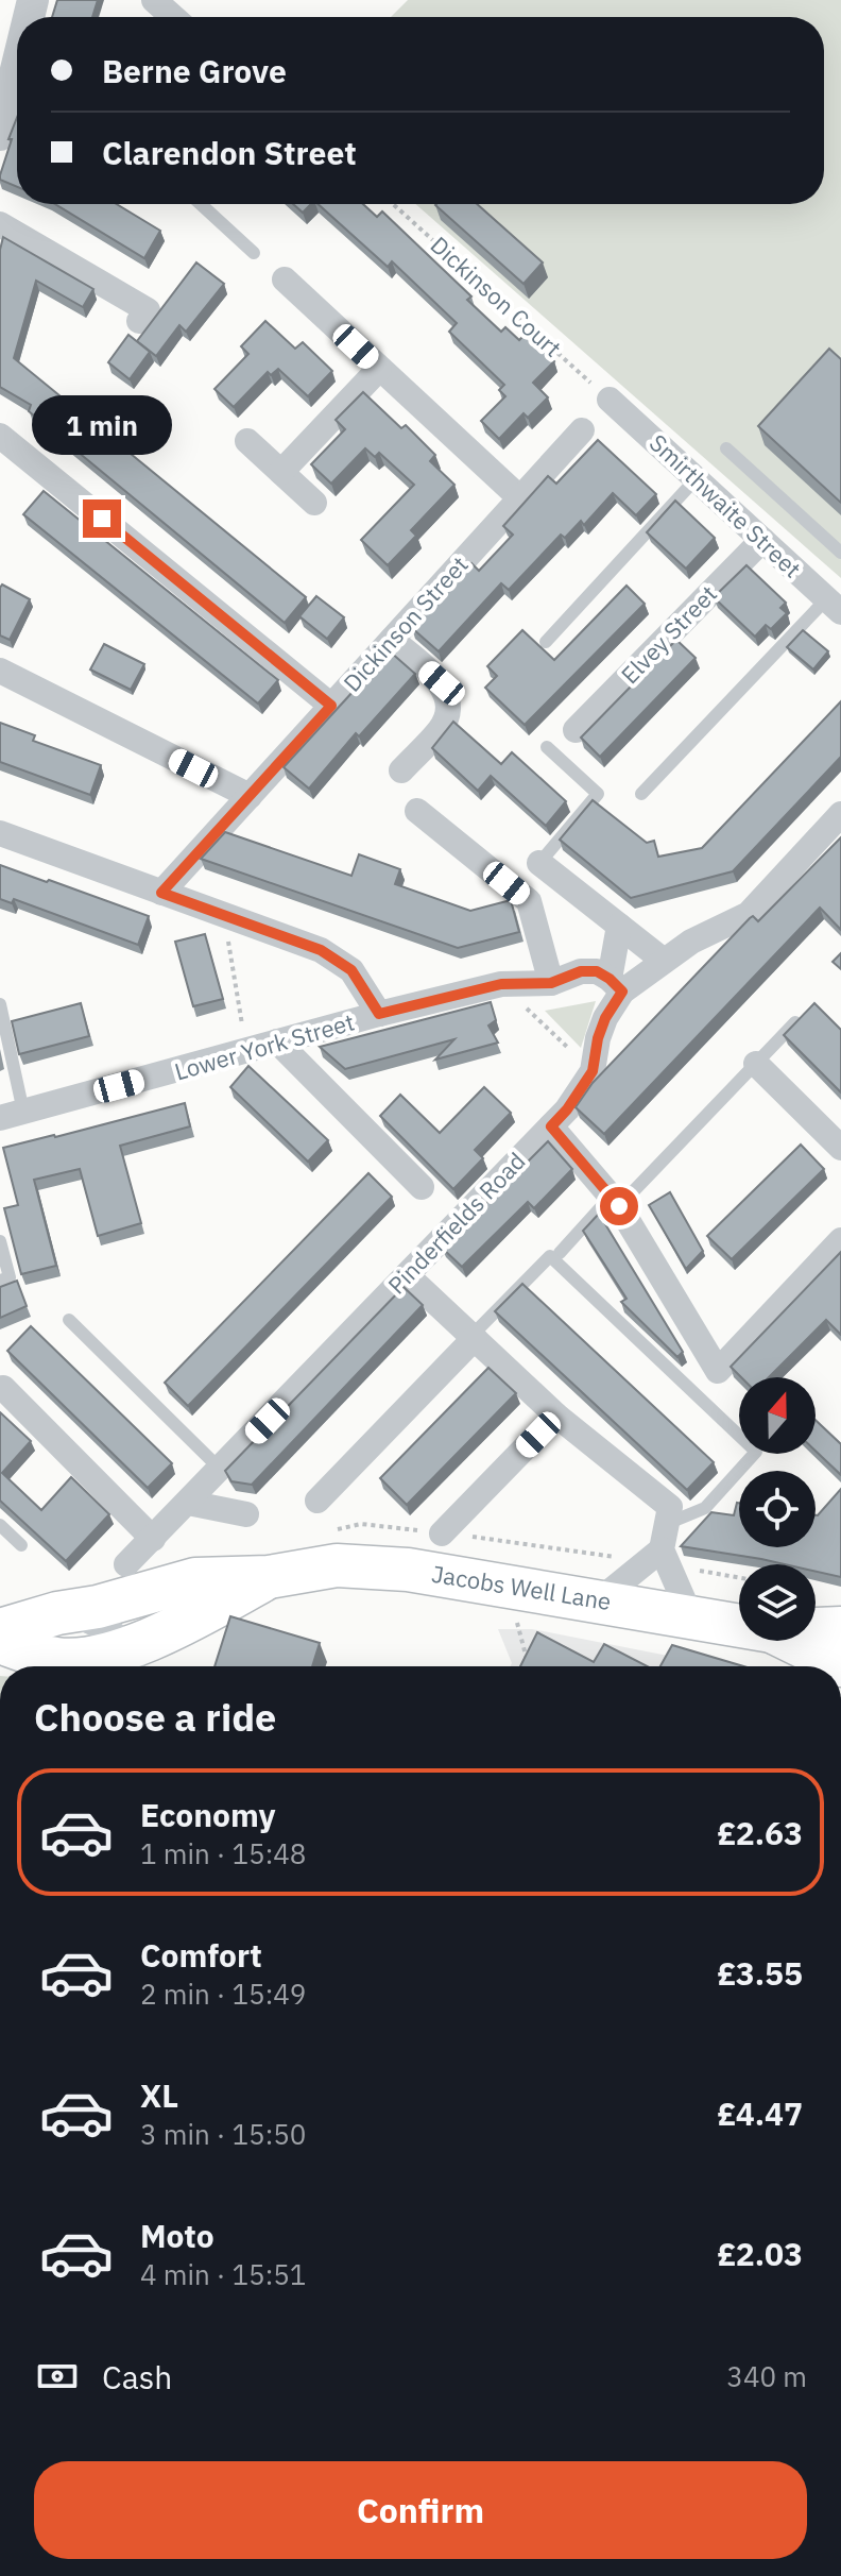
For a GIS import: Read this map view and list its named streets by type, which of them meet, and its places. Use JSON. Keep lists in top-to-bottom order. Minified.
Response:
{"streets":{"highway":["Jacobs Well Lane"],"street":["Smirthwaite Street","Dickinson Street","Elvey Street","Lower York Street","Pinderfields Road"],"path":["Dickinson Court"]},"crossings":[["Dickinson Court","Smirthwaite Street"],["Smirthwaite Street","Elvey Street"],["Lower York Street","Pinderfields Road"],["Pinderfields Road","Jacobs Well Lane"]],"north":"top","page":{"banner":["Berne Grove","Clarendon Street"],"bubble":"1 min","heading":"Choose a ride","list":[{"name":"Economy","note":"1 min · 15:48","value":"£2.63"},{"name":"Comfort","note":"2 min · 15:49","value":"£3.55"},{"name":"XL","note":"3 min · 15:50","value":"£4.47"},{"name":"Moto","note":"4 min · 15:51","value":"£2.03"}],"pay":["Cash","340 m"],"buttons":"Confirm"}}
